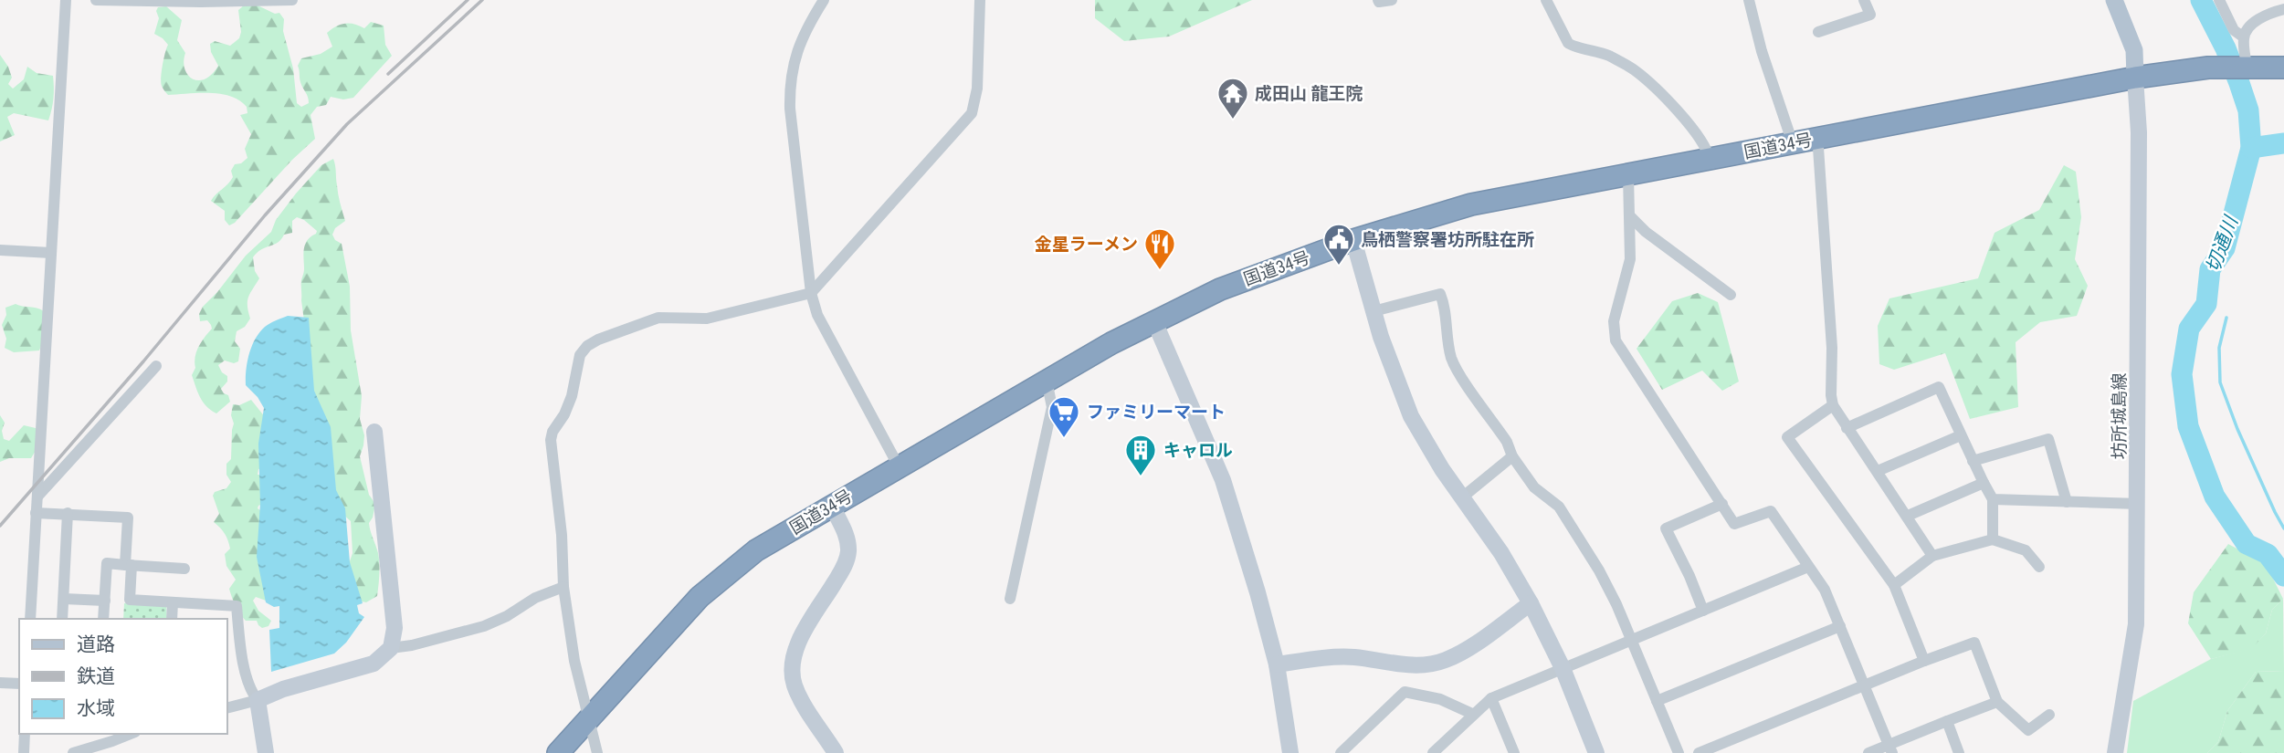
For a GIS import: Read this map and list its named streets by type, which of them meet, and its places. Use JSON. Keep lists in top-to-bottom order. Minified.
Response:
{"streets":{"highway":["国道34号"],"street":["坊所城島線"]},"crossings":[["国道34号","坊所城島線"]],"water":["切通川"],"places":{"temple":["成田山 龍王院"],"public building":["鳥栖警察署坊所駐在所"],"restaurant":["金星ラーメン"],"supermarket":["ファミリーマート"],"building":["キャロル"]},"legend":["道路","鉄道","水域"]}
